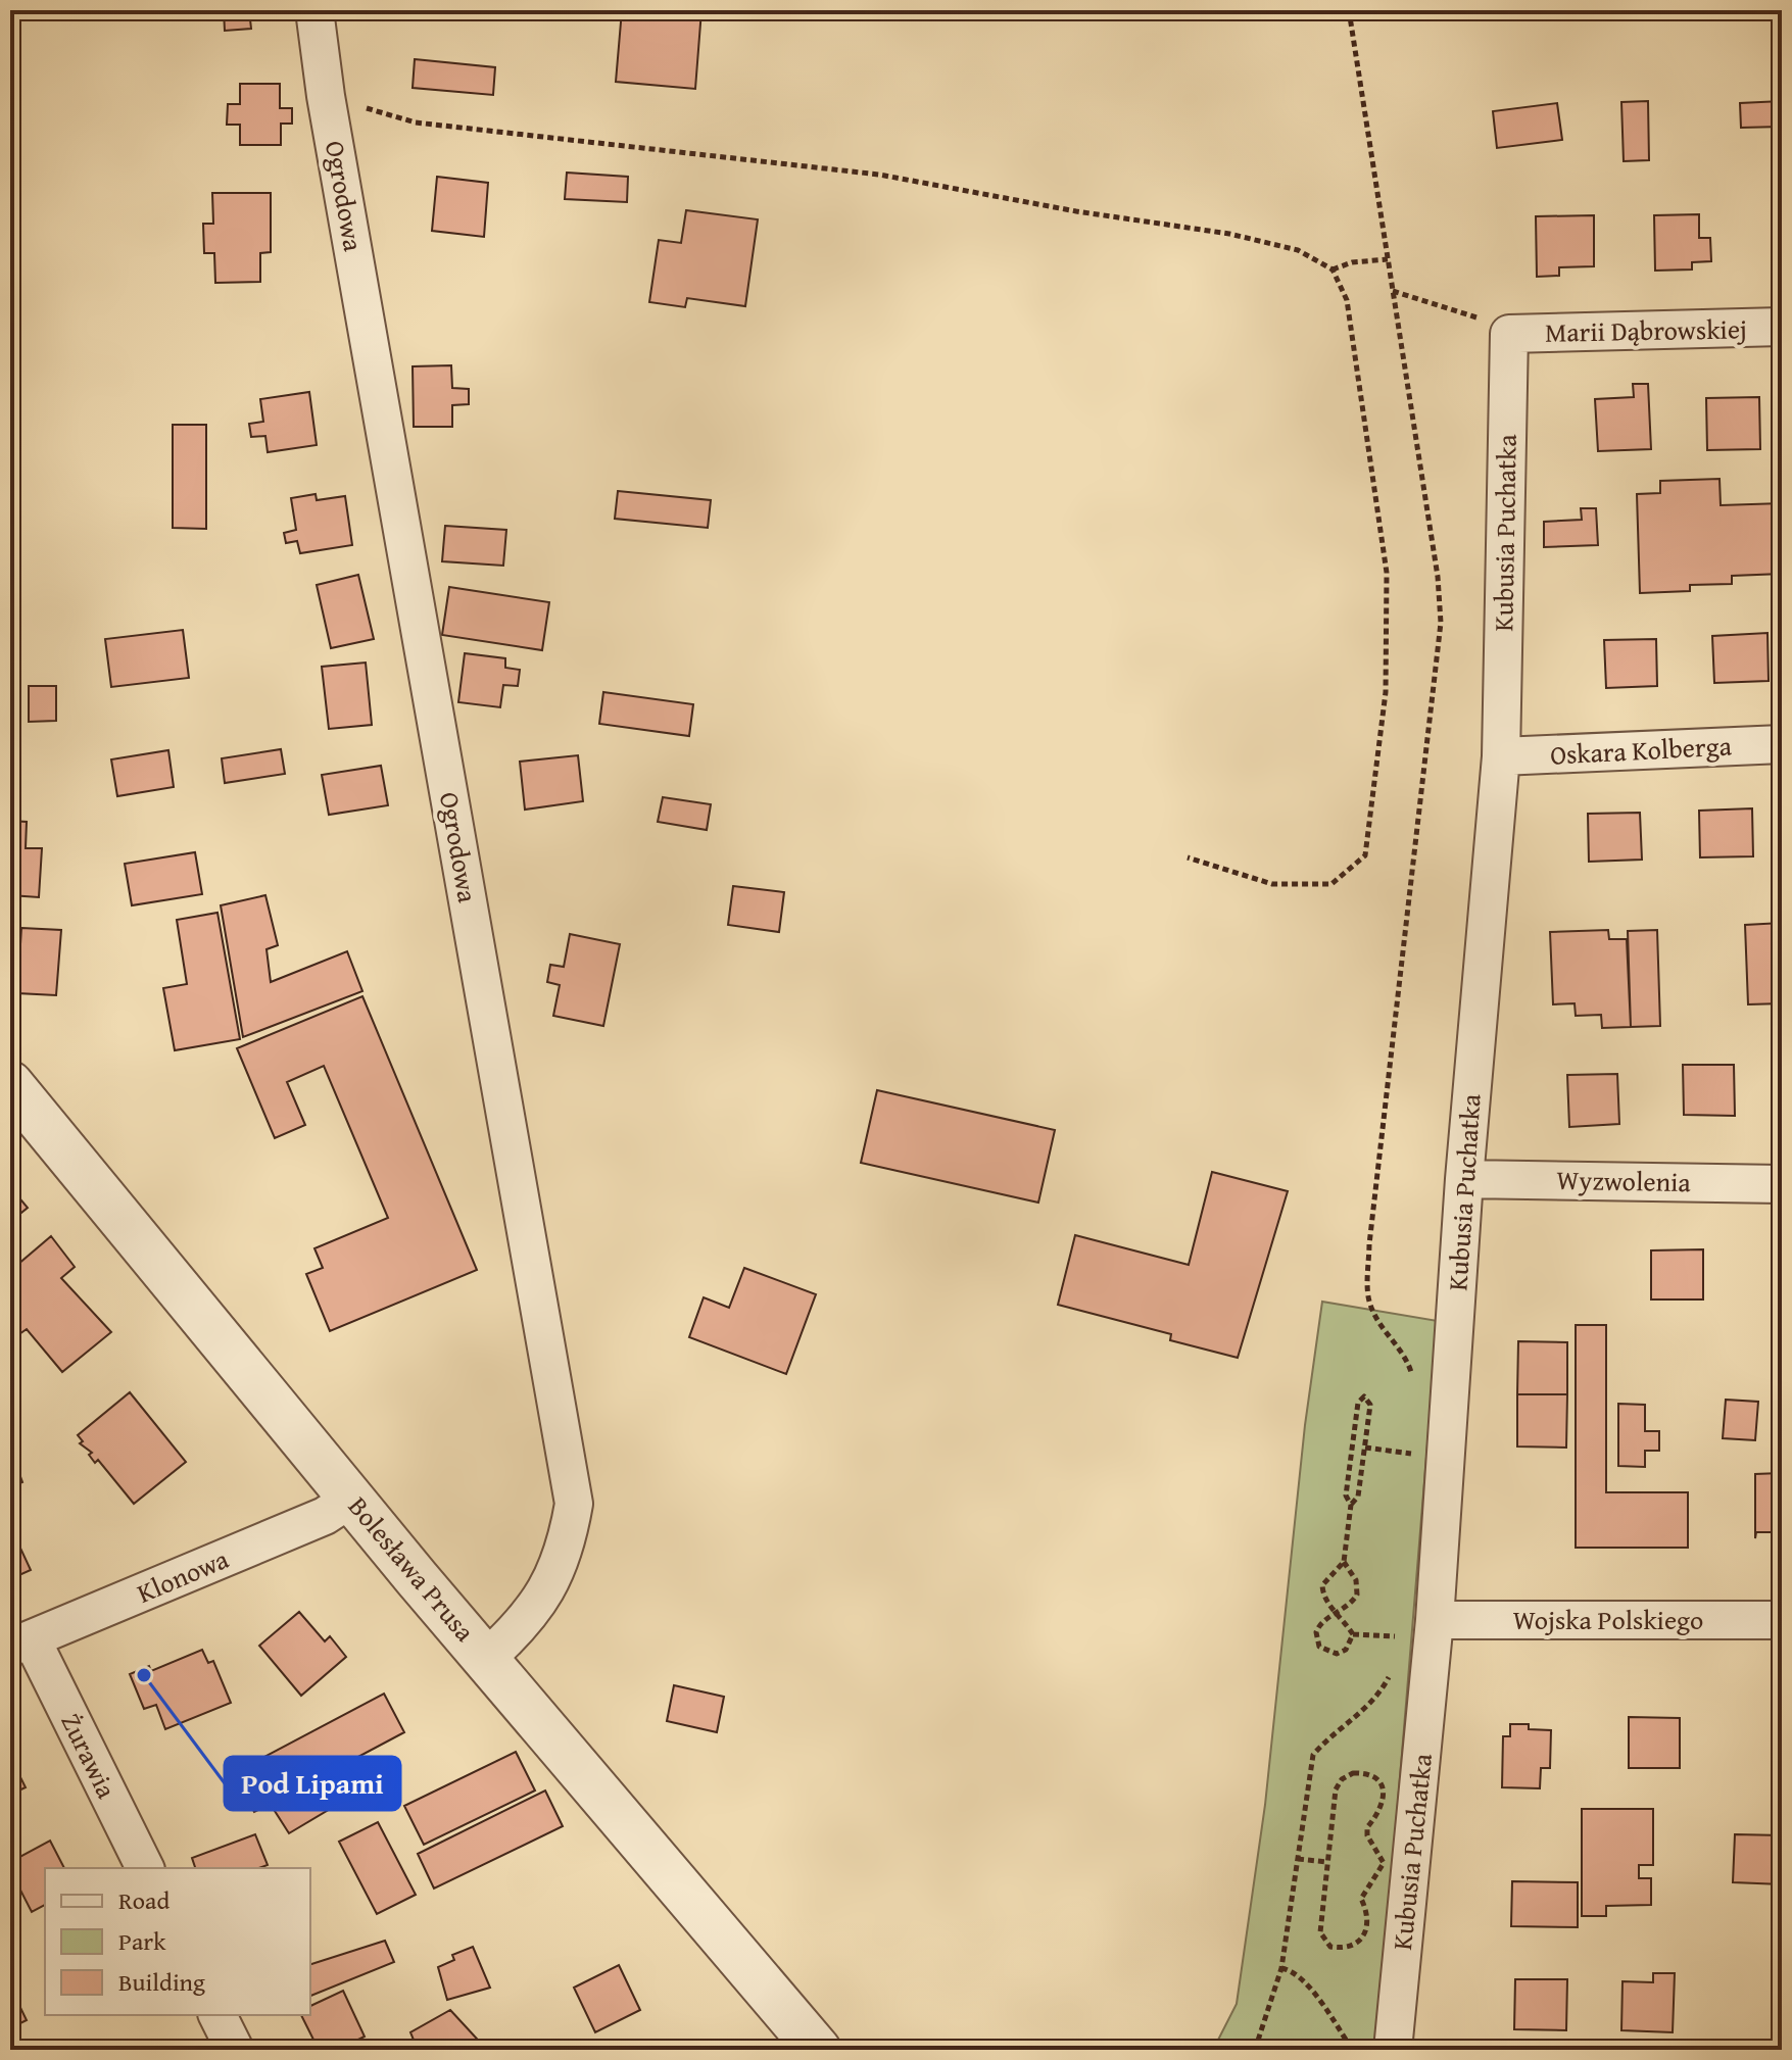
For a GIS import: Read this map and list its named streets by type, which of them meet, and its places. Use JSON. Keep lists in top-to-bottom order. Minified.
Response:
{"streets":{"street":["Ogrodowa","Marii Dąbrowskiej","Kubusia Puchatka","Oskara Kolberga","Wyzwolenia","Bolesława Prusa","Klonowa","Wojska Polskiego","Żurawia"]},"crossings":[["Ogrodowa","Bolesława Prusa"],["Marii Dąbrowskiej","Kubusia Puchatka"],["Kubusia Puchatka","Oskara Kolberga"],["Kubusia Puchatka","Wyzwolenia"],["Kubusia Puchatka","Wojska Polskiego"],["Bolesława Prusa","Klonowa"],["Klonowa","Żurawia"]],"places":["Pod Lipami"],"legend":["Road","Park","Building"]}
